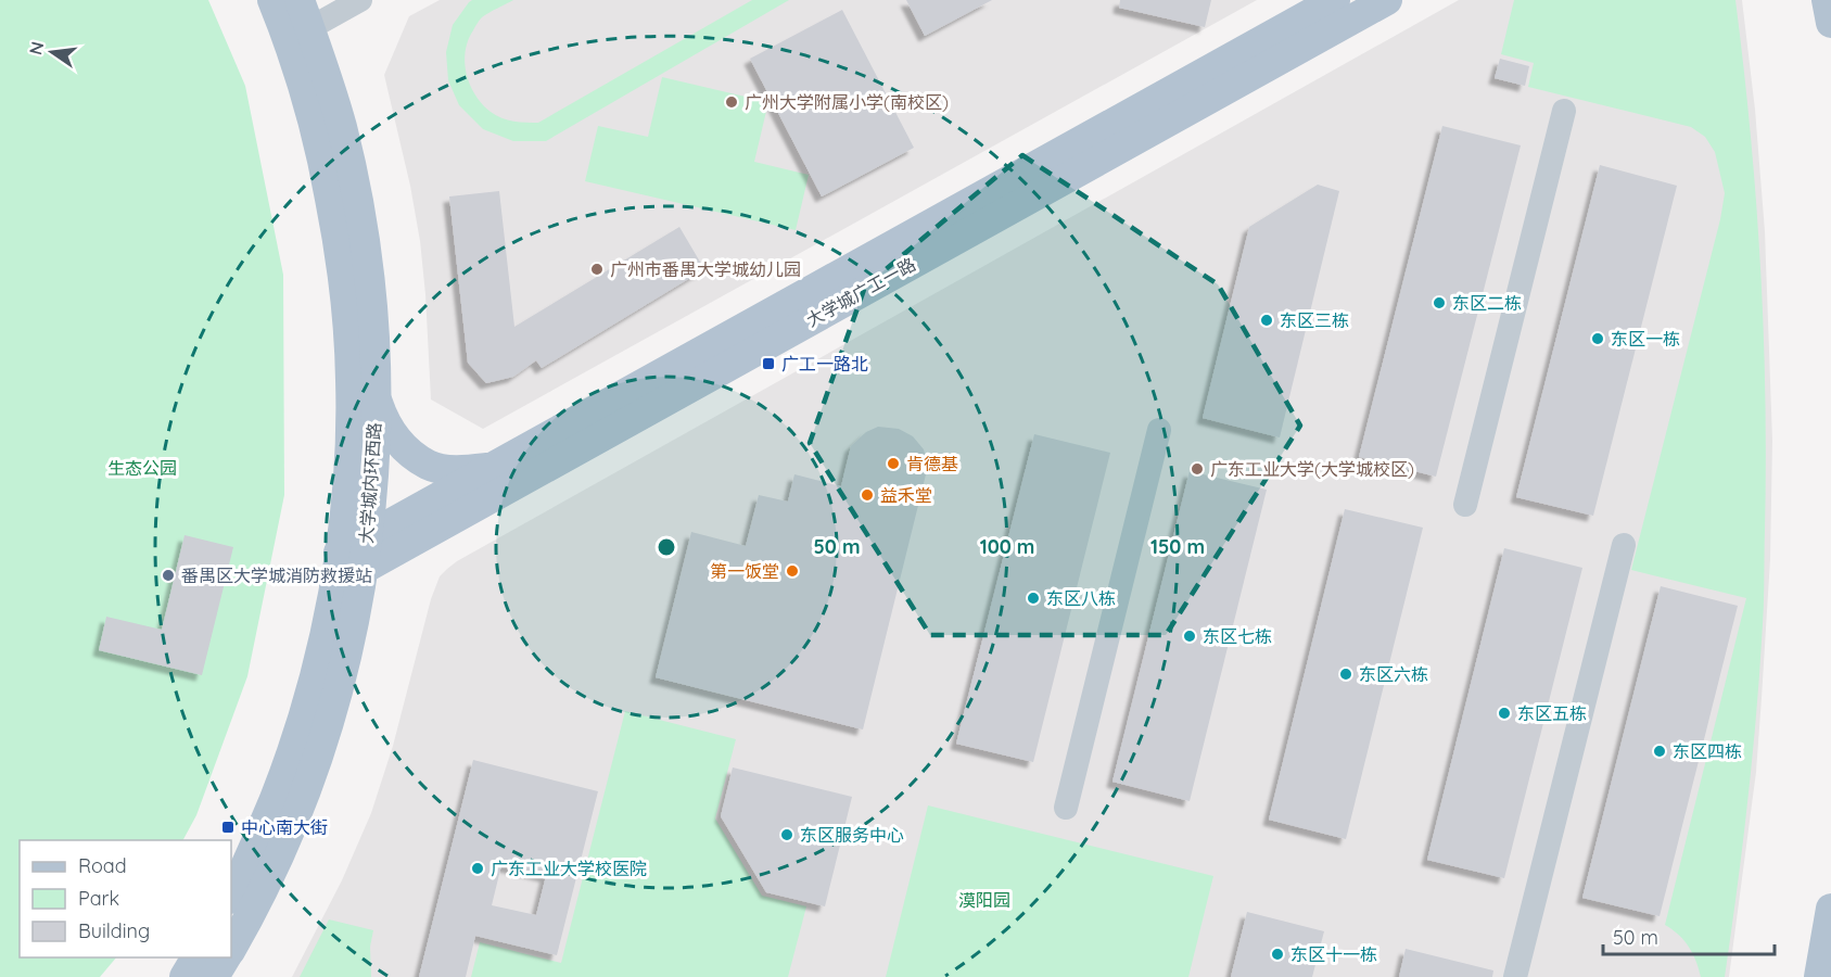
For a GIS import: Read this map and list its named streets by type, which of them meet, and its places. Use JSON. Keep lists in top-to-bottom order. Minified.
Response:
{"streets":{"main road":["大学城广工一路","大学城内环西路"]},"crossings":[["大学城广工一路","大学城内环西路"]],"parks":["生态公园","漠阳园"],"places":{"other":["广州大学附属小学(南校区)","广州市番禺大学城幼儿园","东区二栋","东区三栋","东区一栋","肯德基","广东工业大学(大学城校区)","益禾堂","第一饭堂","番禺区大学城消防救援站","东区八栋","东区七栋","东区六栋","东区五栋","东区四栋","东区服务中心","广东工业大学校医院","东区十一栋"],"transit":["广工一路北","中心南大街"]},"legend":["Road","Park","Building"],"scale_bar":"50 m","north":"left","rings":["50 m","100 m","150 m"]}
